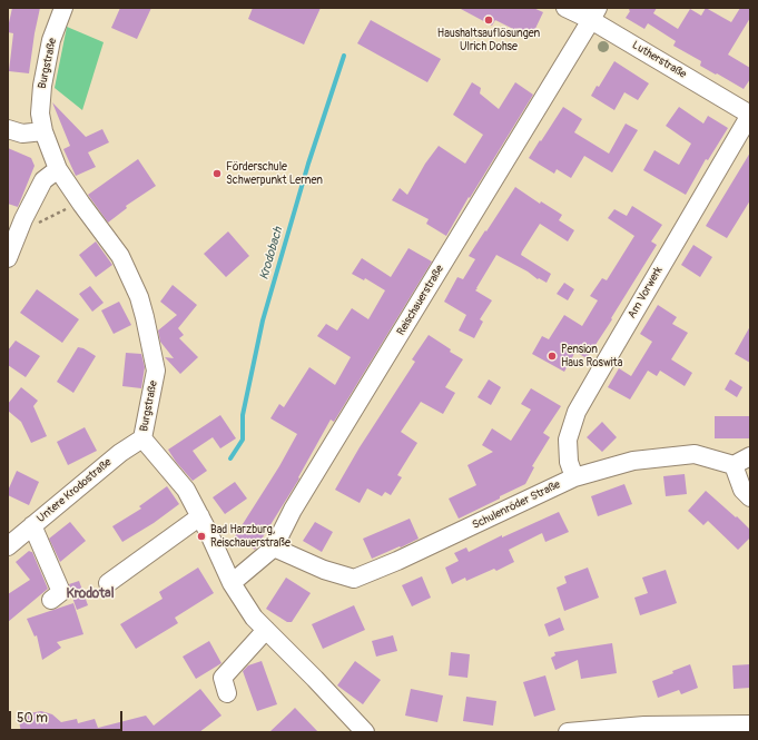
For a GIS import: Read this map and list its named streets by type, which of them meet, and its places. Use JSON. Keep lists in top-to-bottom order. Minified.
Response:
{"streets":{"street":["Lutherstraße","Burgstraße","Am Vorwerk","Reischauerstraße","Untere Krodostraße","Schulenröder Straße"]},"crossings":[["Lutherstraße","Am Vorwerk"],["Lutherstraße","Reischauerstraße"],["Burgstraße","Reischauerstraße"],["Burgstraße","Untere Krodostraße"],["Am Vorwerk","Schulenröder Straße"],["Reischauerstraße","Schulenröder Straße"]],"districts":["Krodotal"],"water":["Krodobach"],"places":["Haushaltsauflösungen Ulrich Dohse","Förderschule Schwerpunkt Lernen","Pension Haus Roswita","Bad Harzburg, Reischauerstraße"],"scale_bar":"50 m"}
